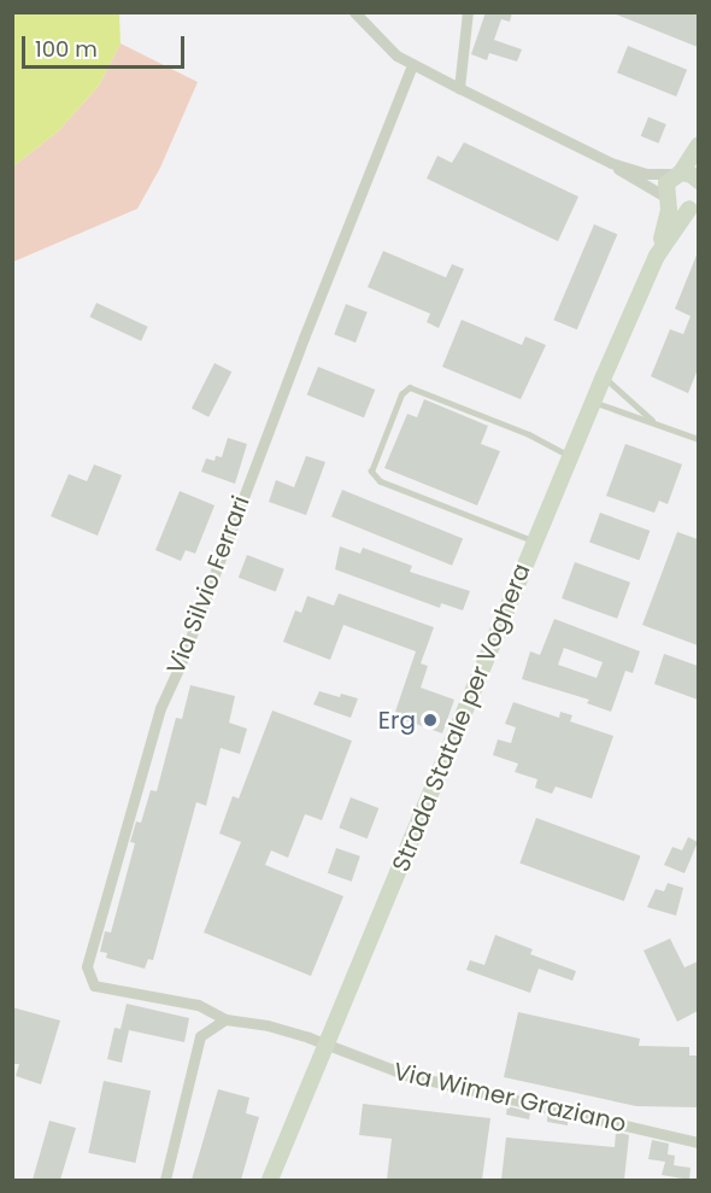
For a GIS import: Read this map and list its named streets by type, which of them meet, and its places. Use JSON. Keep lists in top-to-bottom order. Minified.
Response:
{"streets":{"main road":["Strada Statale per Voghera"],"street":["Via Silvio Ferrari","Via Wimer Graziano"]},"crossings":[["Via Silvio Ferrari","Via Wimer Graziano"],["Strada Statale per Voghera","Via Wimer Graziano"]],"places":["Erg"],"scale_bar":"100 m"}
